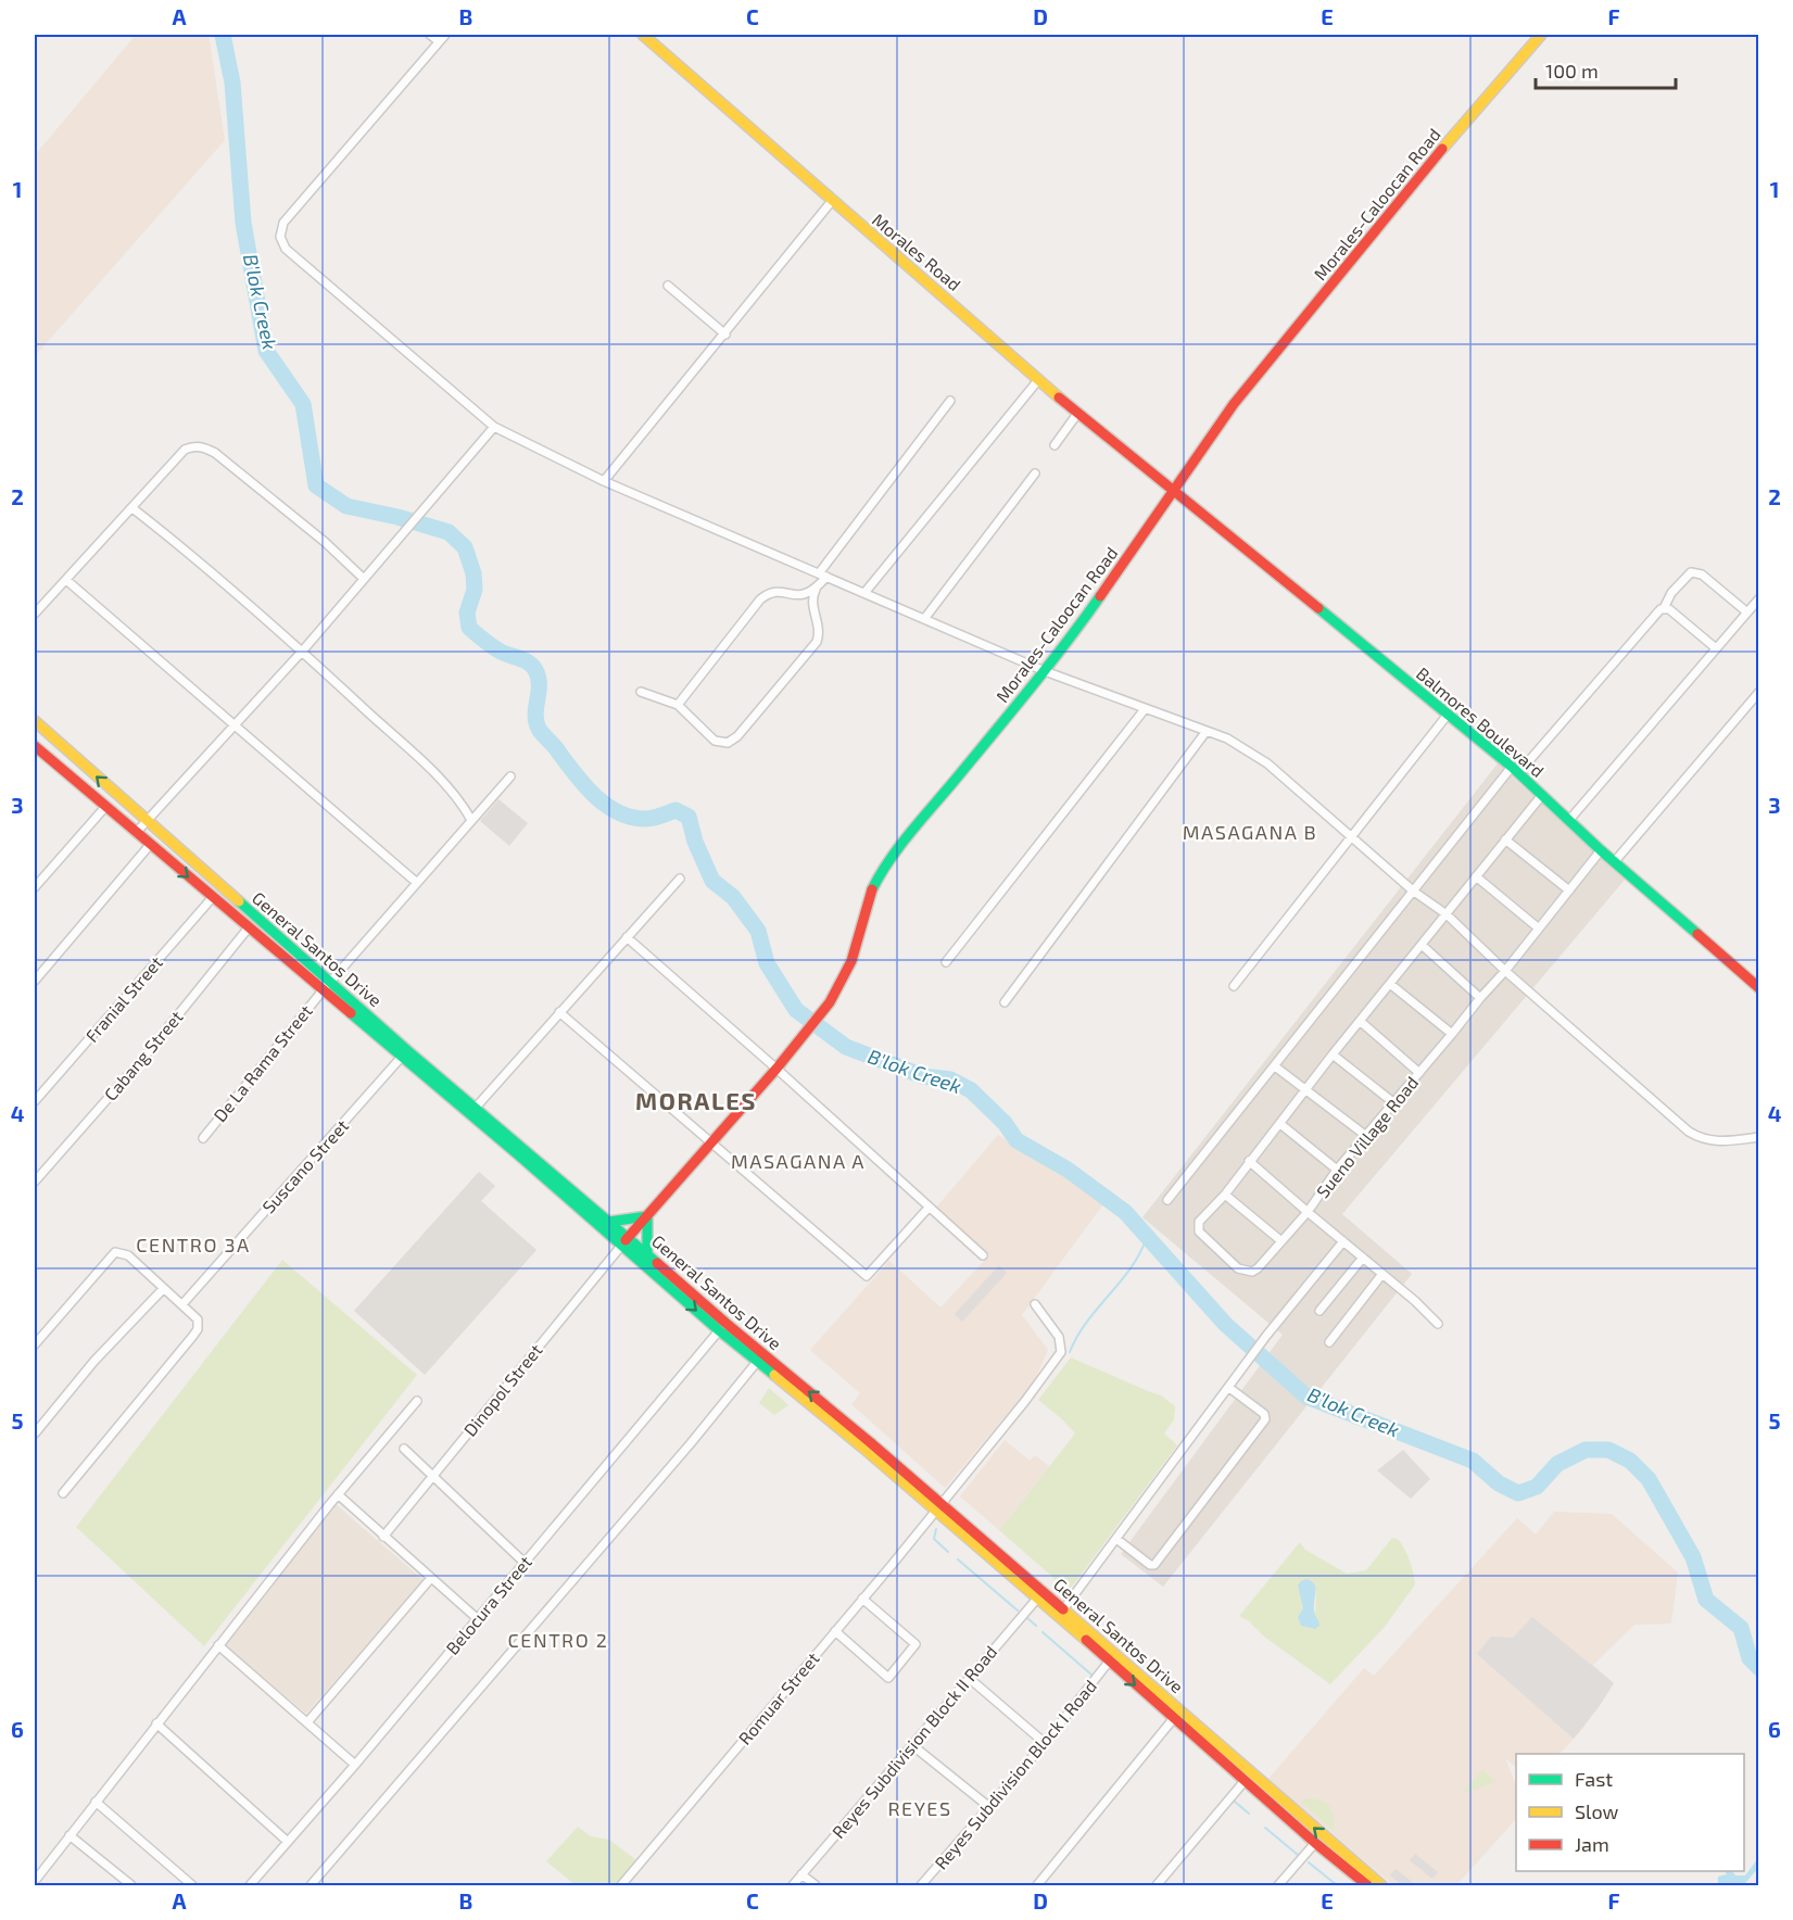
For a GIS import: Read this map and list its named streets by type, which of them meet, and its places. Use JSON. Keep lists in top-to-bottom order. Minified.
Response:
{"streets":{"main road":["Morales-Caloocan Road","Morales Road","Balmores Boulevard","General Santos Drive"],"street":["Franial Street","Cabang Street","De La Rama Street","Sueno Village Road","Suscano Street","Dinopol Street","Belocura Street","Romuar Street","Reyes Subdivision Block II Road","Reyes Subdivision Block I Road"]},"crossings":[["Morales-Caloocan Road","Morales Road"],["Morales-Caloocan Road","Balmores Boulevard"],["Morales-Caloocan Road","General Santos Drive"],["Morales-Caloocan Road","Dinopol Street"],["Morales Road","Balmores Boulevard"],["Balmores Boulevard","Sueno Village Road"],["General Santos Drive","Franial Street"],["General Santos Drive","Cabang Street"],["General Santos Drive","De La Rama Street"],["General Santos Drive","Suscano Street"],["General Santos Drive","Dinopol Street"],["General Santos Drive","Belocura Street"],["General Santos Drive","Romuar Street"],["General Santos Drive","Reyes Subdivision Block II Road"],["General Santos Drive","Reyes Subdivision Block I Road"]],"districts":["MASAGANA B","MORALES","MASAGANA A","CENTRO 3A","CENTRO 2","REYES"],"water":["B'lok Creek"],"legend":["Fast","Slow","Jam"],"scale_bar":"100 m","grid":{"columns":["A","B","C","D","E","F"],"rows":["1","2","3","4","5","6"]}}
